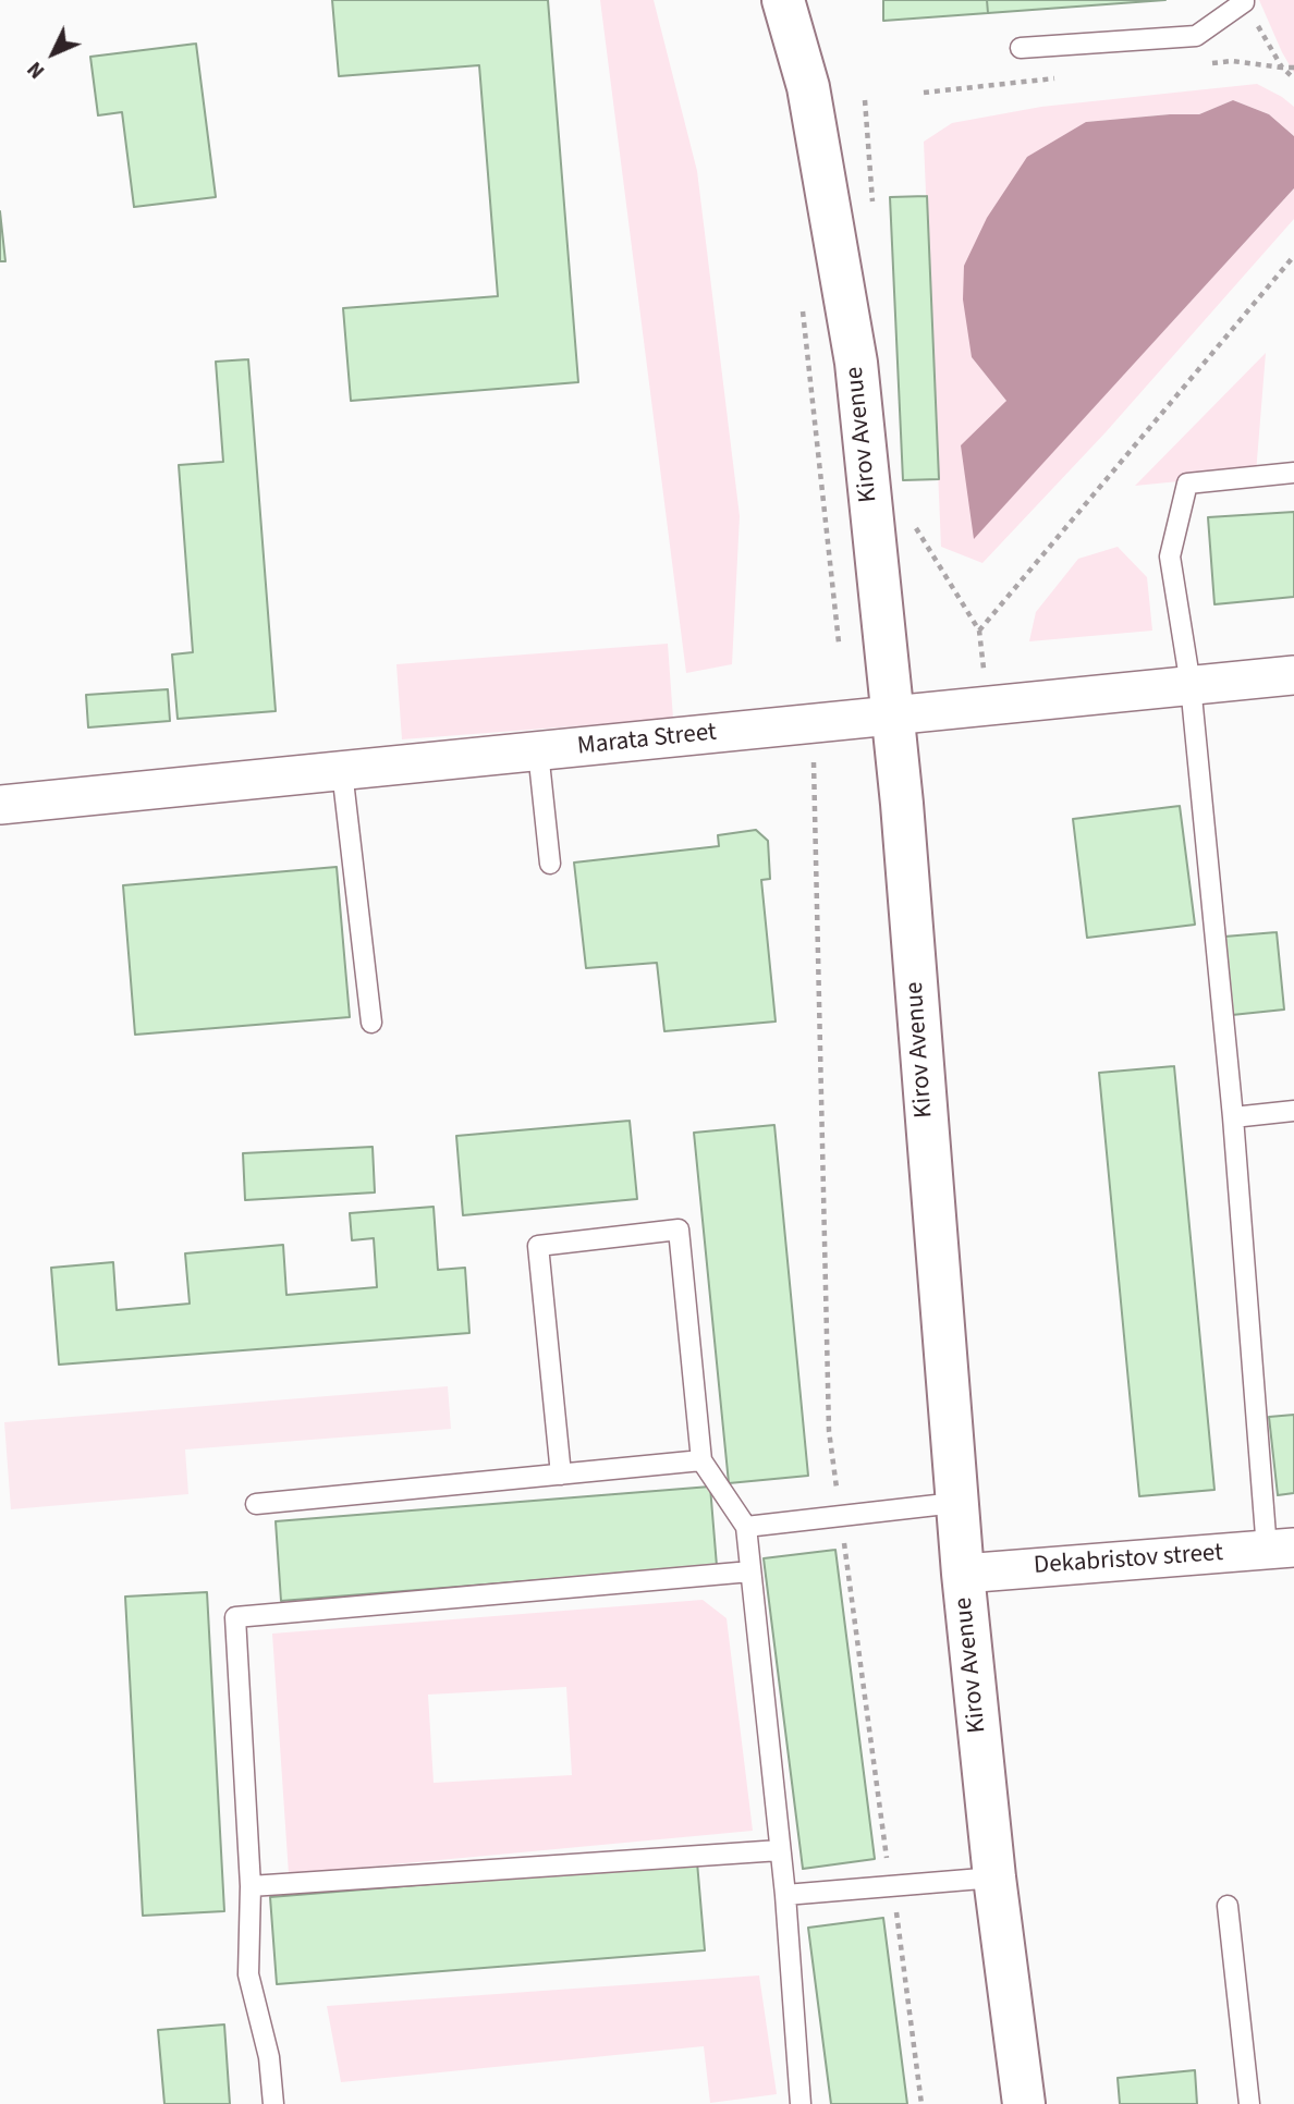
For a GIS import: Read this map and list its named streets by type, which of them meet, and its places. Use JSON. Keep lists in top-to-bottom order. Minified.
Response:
{"streets":{"main road":["Kirov Avenue"],"street":["Marata Street","Dekabristov street"]},"crossings":[["Kirov Avenue","Marata Street"],["Kirov Avenue","Dekabristov street"]],"north":"bottom left"}
